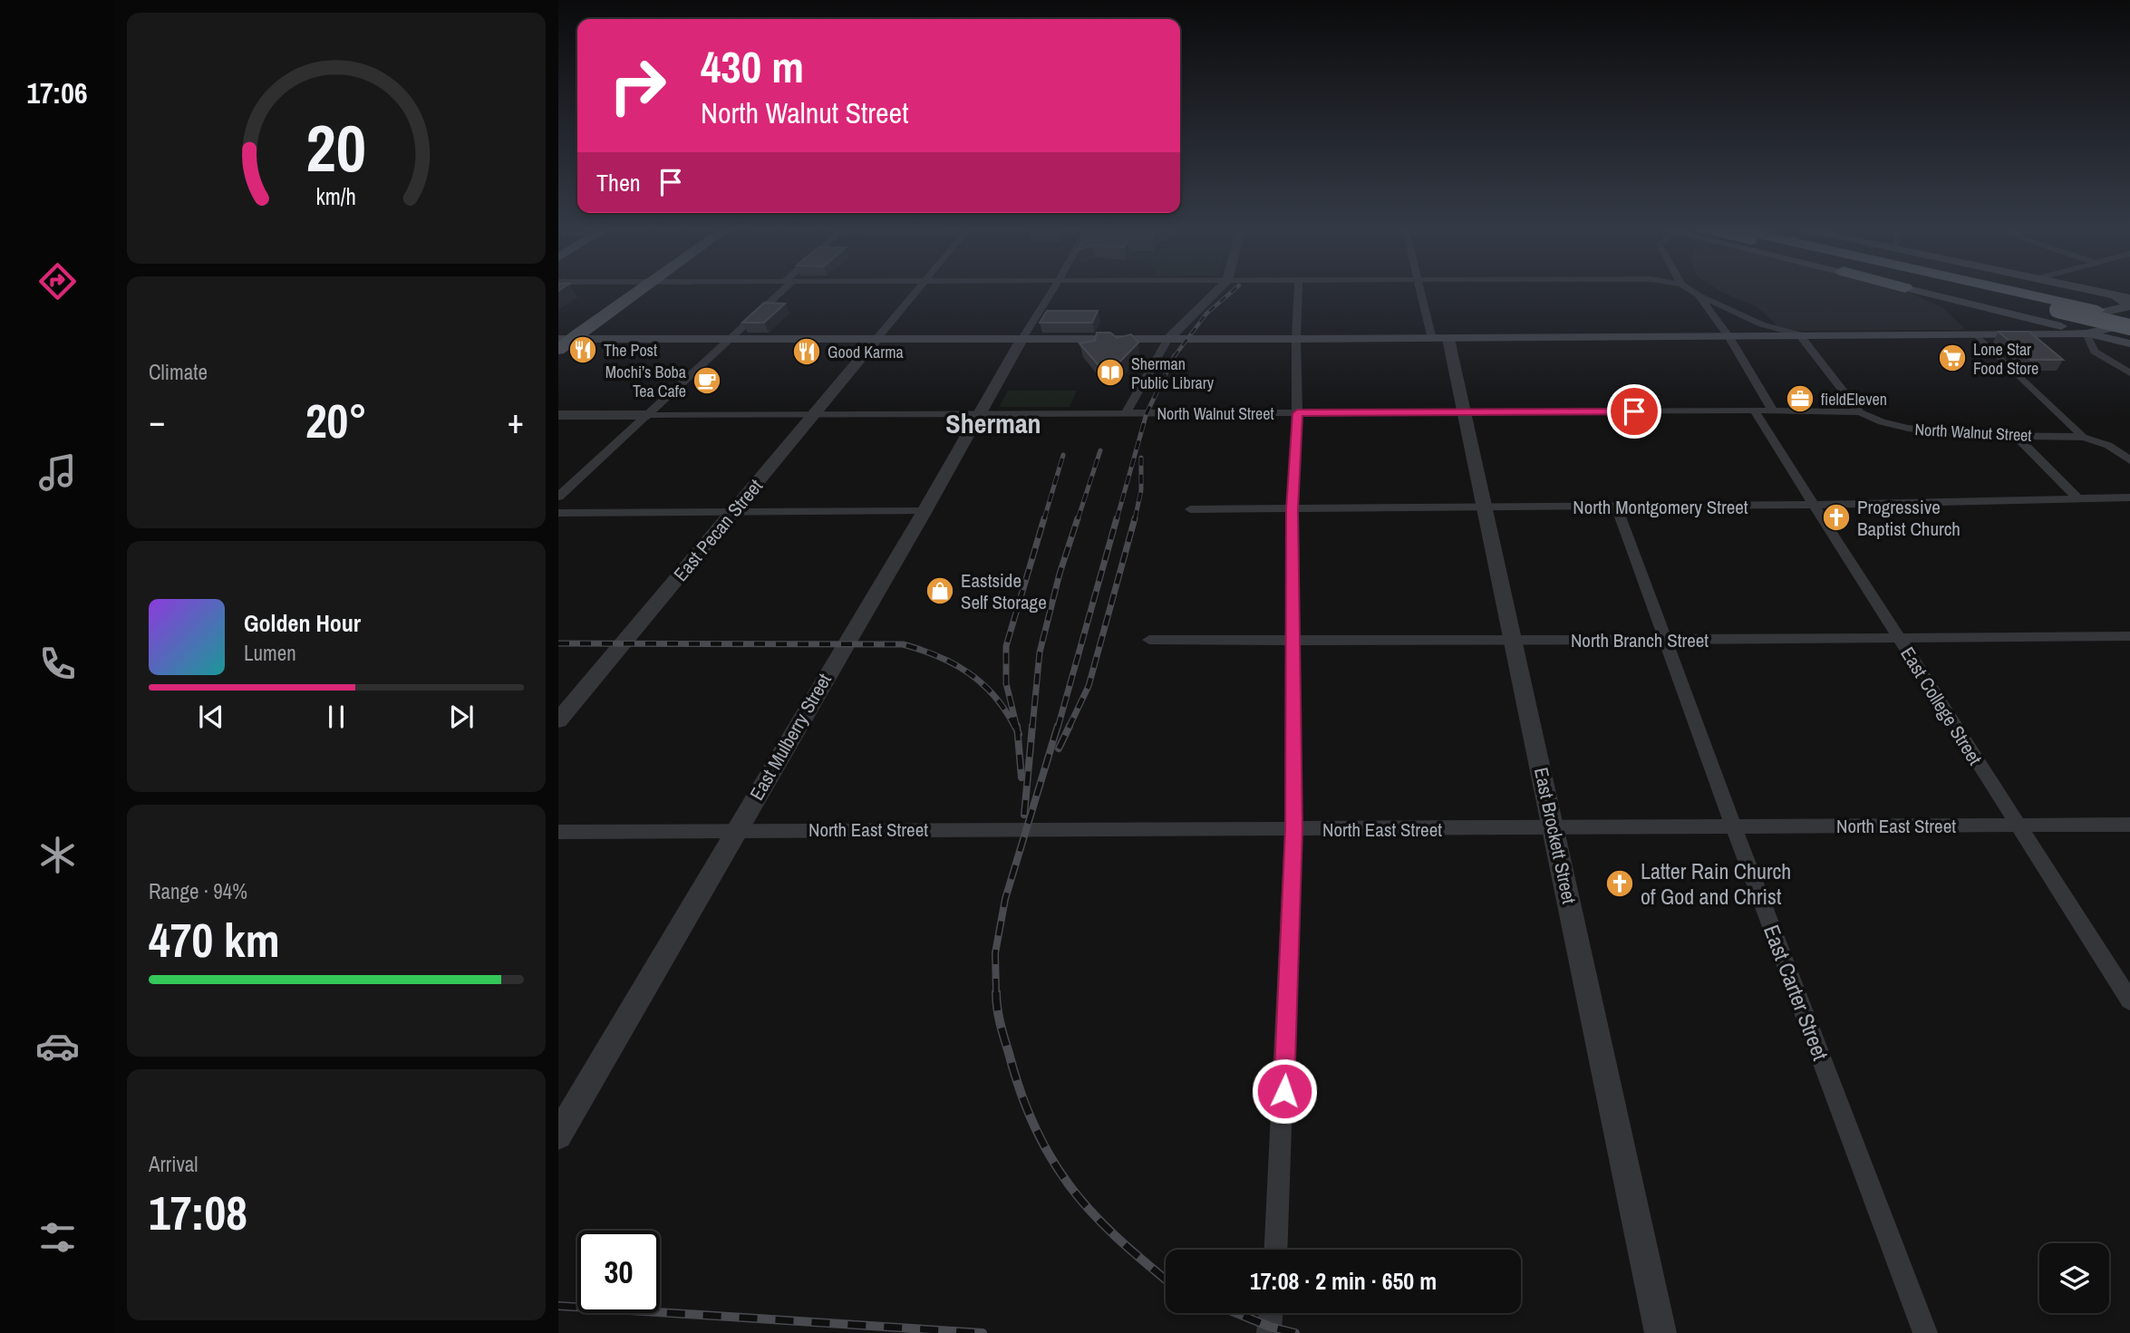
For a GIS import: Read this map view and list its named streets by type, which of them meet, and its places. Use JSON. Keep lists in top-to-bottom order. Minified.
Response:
{"streets":{"street":["North Walnut Street","North Montgomery Street","East Pecan Street","North Branch Street","East College Street","East Mulberry Street","North East Street","East Brockett Street","East Carter Street"]},"crossings":[["North Walnut Street","East Pecan Street"],["North Walnut Street","East College Street"],["North Walnut Street","East Mulberry Street"],["North Walnut Street","East Brockett Street"],["North Montgomery Street","East College Street"],["North Montgomery Street","East Brockett Street"],["North Montgomery Street","East Carter Street"],["North Branch Street","East College Street"],["North Branch Street","East Brockett Street"],["North Branch Street","East Carter Street"],["East College Street","North East Street"],["East Mulberry Street","North East Street"],["North East Street","East Brockett Street"],["North East Street","East Carter Street"]],"districts":["Sherman"],"places":{"restaurant":["The Post","Good Karma"],"supermarket":["Lone Star Food Store"],"library":["Sherman Public Library"],"cafe":["Mochi’s Boba Tea Cafe"],"office":["fieldEleven"],"church":["Progressive Baptist Church","Latter Rain Church of God and Christ"],"shop":["Eastside Self Storage"]},"page":{"tabs":"17:06","turn":["430 m","North Walnut Street"],"then":"Then","tile":["Climate",["Range · 94%","470 km"],["Arrival","17:08"]],"heat":["−","20°","+"],"song":["Golden Hour","Lumen"],"limit":"30","trip":"17:08 · 2 min · 650 m","gauge":["20","km/h"]}}
